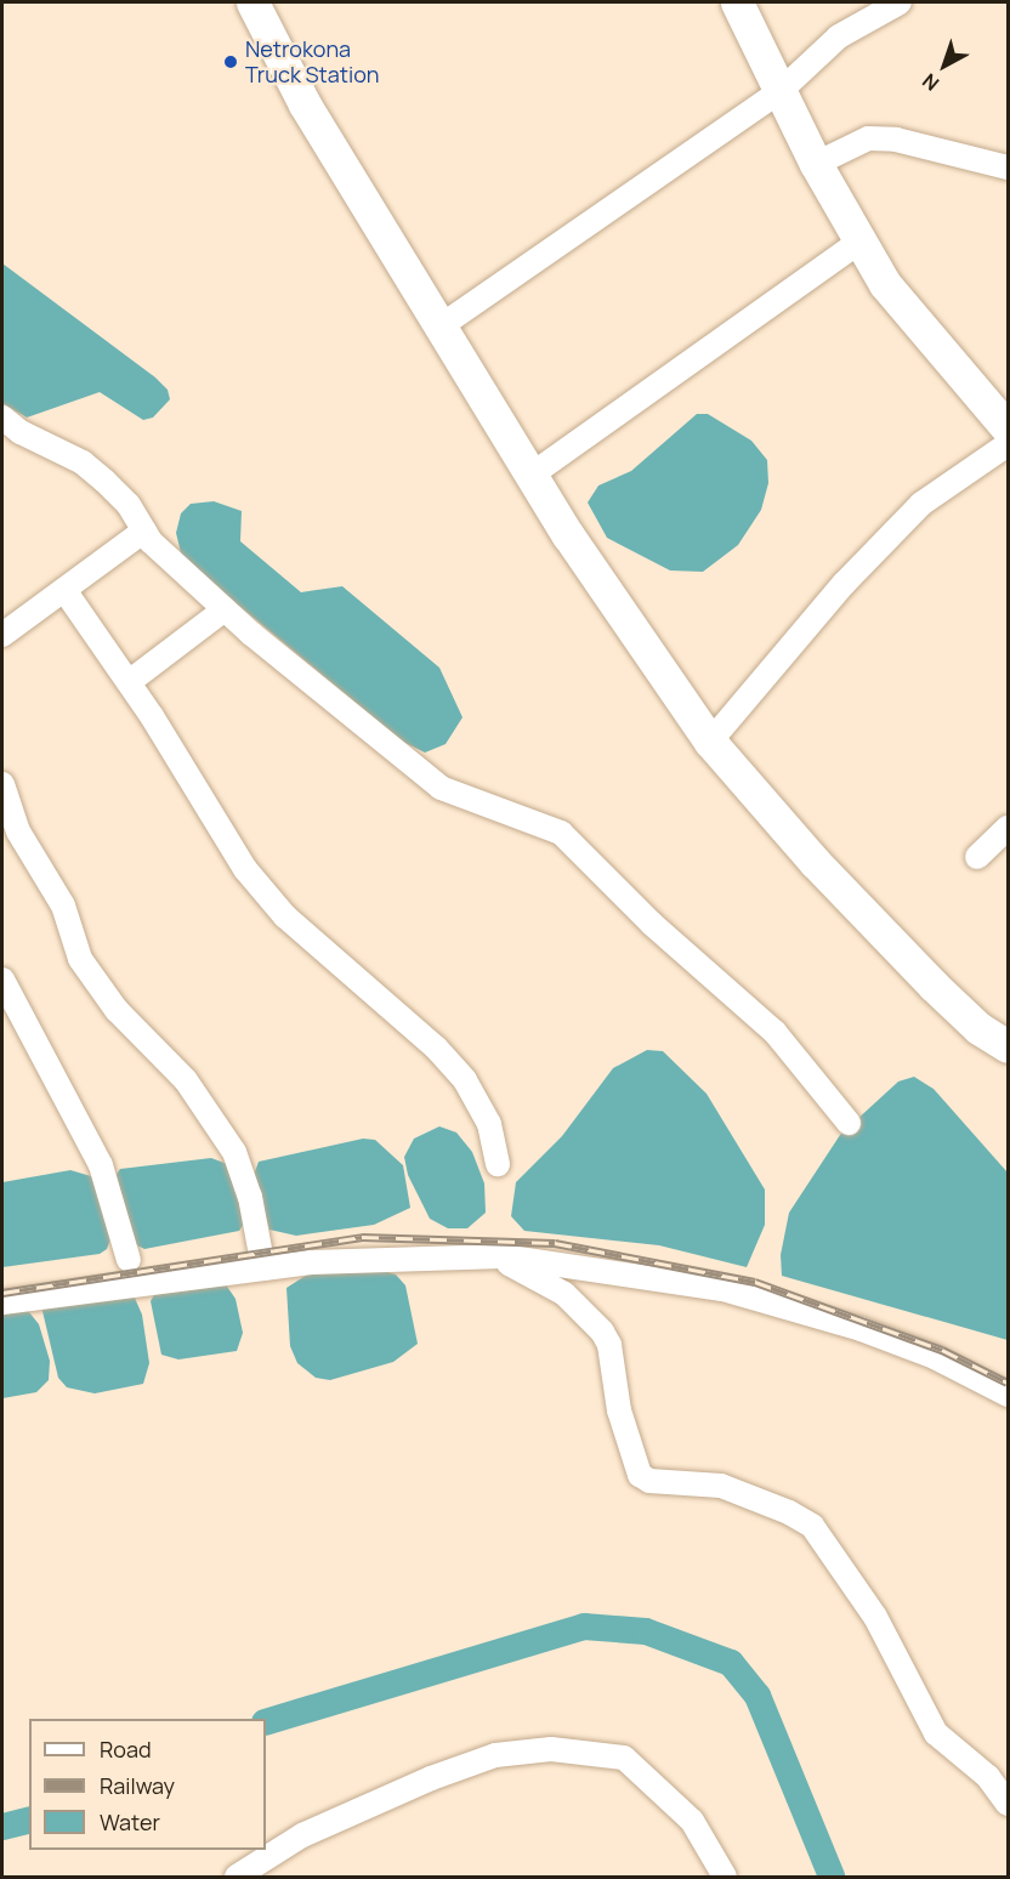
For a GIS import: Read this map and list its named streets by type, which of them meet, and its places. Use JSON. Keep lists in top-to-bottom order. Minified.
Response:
{"places":["Netrokona Truck Station"],"legend":["Road","Railway","Water"],"north":"bottom left"}
